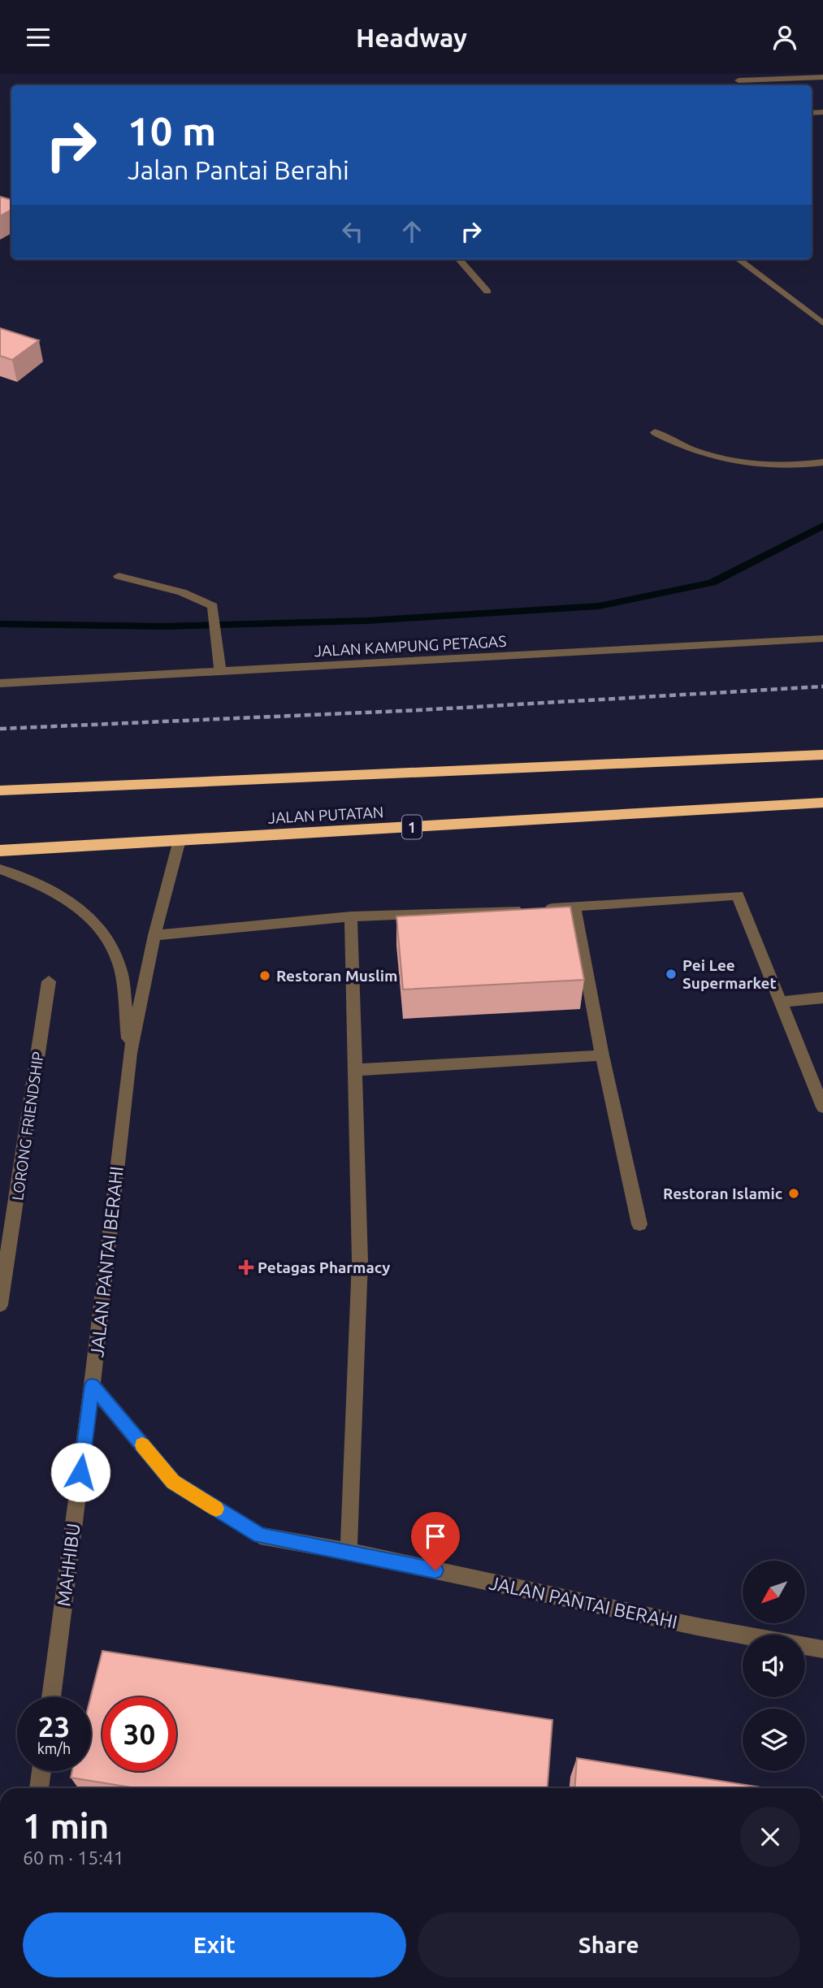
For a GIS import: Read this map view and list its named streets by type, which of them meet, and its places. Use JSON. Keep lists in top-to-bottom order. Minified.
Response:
{"streets":{"highway":["JALAN PUTATAN","1"],"street":["JALAN KAMPUNG PETAGAS","LORONG FRIENDSHIP","JALAN PANTAI BERAHI","MAHHIBU"]},"crossings":[["JALAN PANTAI BERAHI","MAHHIBU"]],"places":{"other":["Pei Lee Supermarket","Restoran Muslim","Restoran Islamic"],"health":["Petagas Pharmacy"]},"north":"bottom left","page":{"header":"Headway","turn":["10 m","Jalan Pantai Berahi"],"speed":"23 km/h","limit":"30","heading":["1 min","60 m · 15:41"],"buttons":["Exit","Share"]}}
